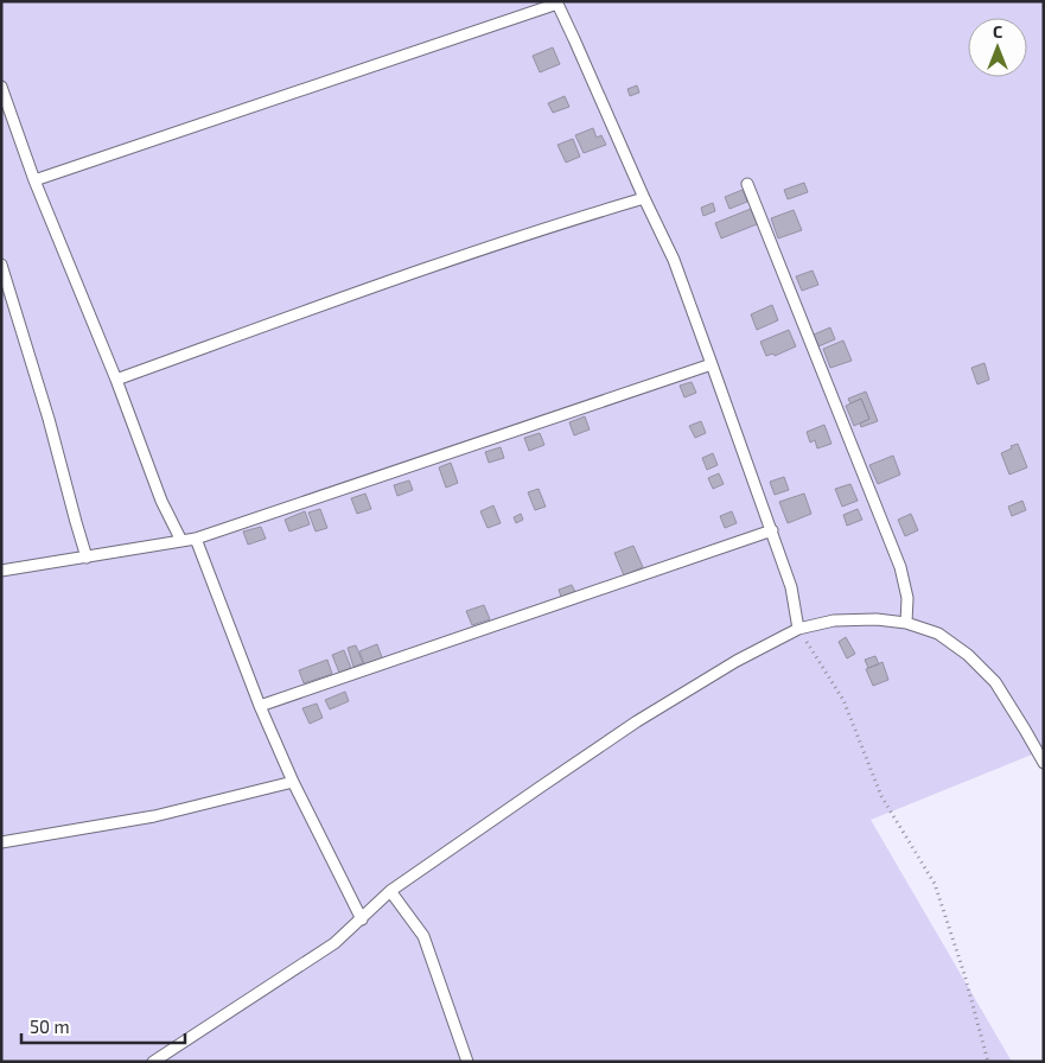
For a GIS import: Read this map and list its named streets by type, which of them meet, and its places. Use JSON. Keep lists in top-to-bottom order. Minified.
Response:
{"scale_bar":"50 m","north":"top"}
